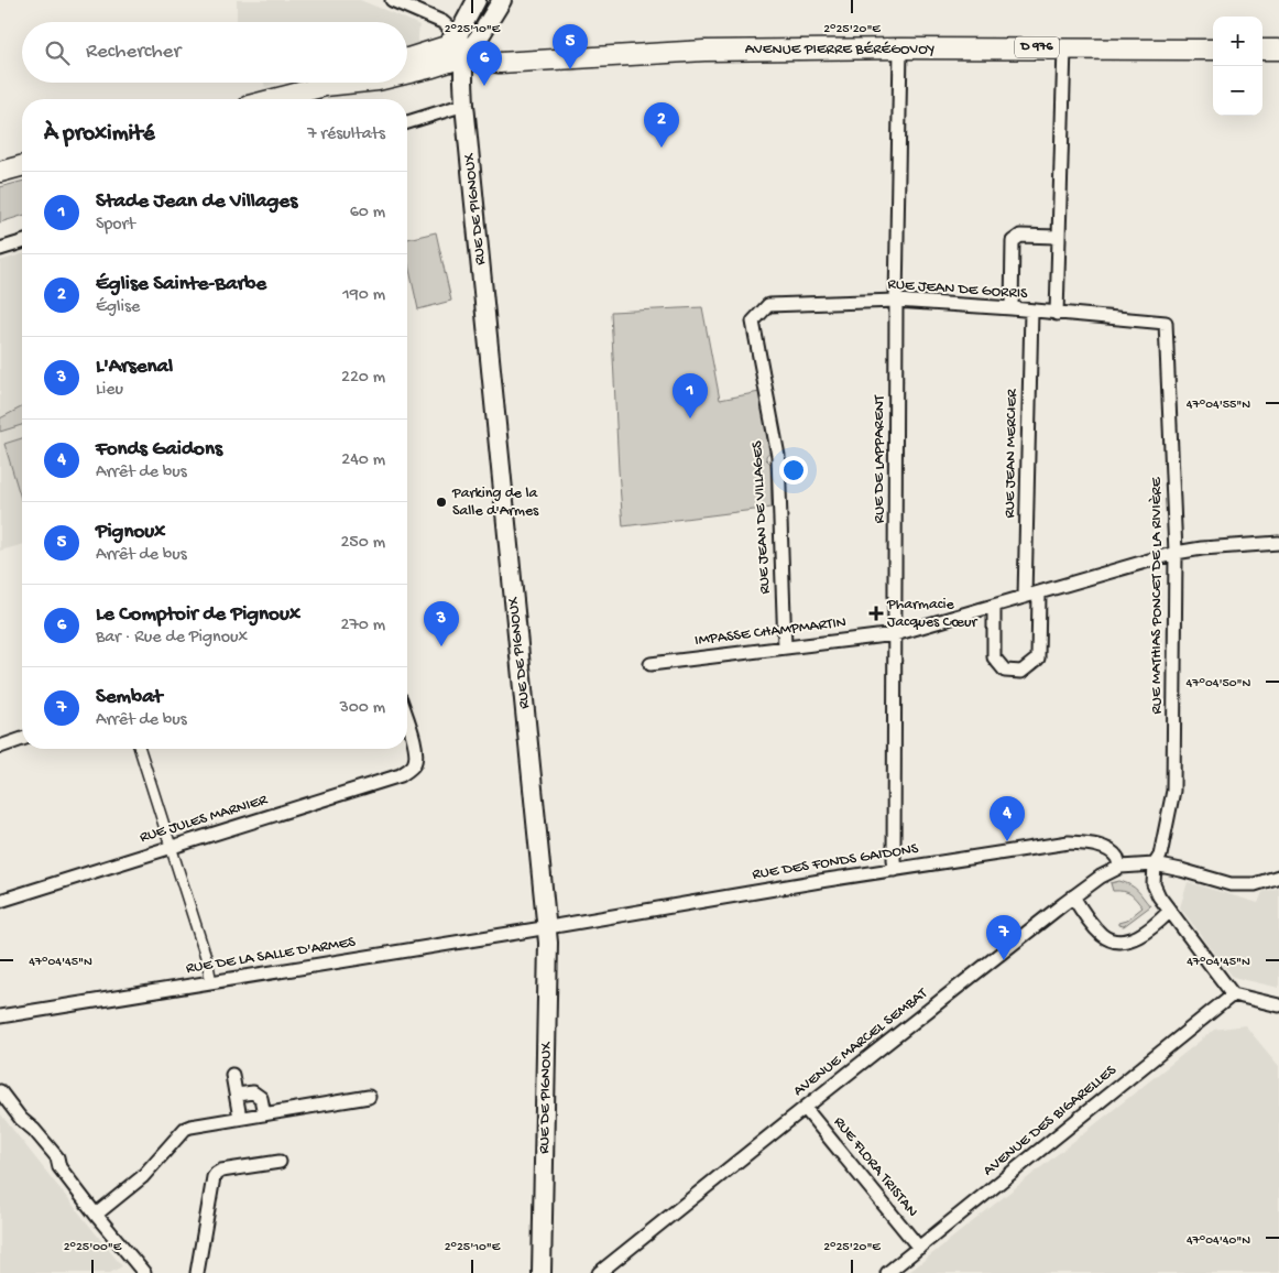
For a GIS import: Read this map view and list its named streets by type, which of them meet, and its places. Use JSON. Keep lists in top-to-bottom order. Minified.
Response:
{"streets":{"main road":["D 976","AVENUE PIERRE BÉRÉGOVOY","RUE DE PIGNOUX"],"street":["RUE JEAN DE GORRIS","RUE JEAN MERCIER","RUE DE LAPPARENT","RUE JEAN DE VILLAGES","RUE MATHIAS PONCET DE LA RIVIÈRE","IMPASSE CHAMPMARTIN","RUE JULES MARNIER","RUE DES FONDS GAIDONS","RUE DE LA SALLE D'ARMES","AVENUE MARCEL SEMBAT","AVENUE DES BIGARELLES","RUE FLORA TRISTAN"]},"crossings":[["AVENUE PIERRE BÉRÉGOVOY","RUE DE PIGNOUX"],["AVENUE PIERRE BÉRÉGOVOY","RUE DE LAPPARENT"],["RUE DE PIGNOUX","RUE DES FONDS GAIDONS"],["RUE DE PIGNOUX","RUE DE LA SALLE D'ARMES"],["RUE JEAN DE GORRIS","RUE JEAN MERCIER"],["RUE JEAN DE GORRIS","RUE DE LAPPARENT"],["RUE JEAN DE GORRIS","RUE JEAN DE VILLAGES"],["RUE JEAN DE GORRIS","RUE MATHIAS PONCET DE LA RIVIÈRE"],["RUE JEAN MERCIER","IMPASSE CHAMPMARTIN"],["RUE DE LAPPARENT","IMPASSE CHAMPMARTIN"],["RUE DE LAPPARENT","RUE DES FONDS GAIDONS"],["RUE JEAN DE VILLAGES","IMPASSE CHAMPMARTIN"],["RUE MATHIAS PONCET DE LA RIVIÈRE","IMPASSE CHAMPMARTIN"],["RUE MATHIAS PONCET DE LA RIVIÈRE","AVENUE MARCEL SEMBAT"],["RUE DES FONDS GAIDONS","RUE DE LA SALLE D'ARMES"],["RUE DES FONDS GAIDONS","AVENUE MARCEL SEMBAT"],["AVENUE MARCEL SEMBAT","RUE FLORA TRISTAN"],["AVENUE DES BIGARELLES","RUE FLORA TRISTAN"]],"places":{"other":["Parking de la Salle d'Armes"],"health":["Pharmacie Jacques Cœur"]},"page":{"map_buttons":["+","−"],"search":"Rechercher","pins":["5","6","2","1","3","4","7"],"heading":["À proximité","7 résultats"],"list":[{"mark":"1","name":"Stade Jean de Villages","note":"Sport","value":"60 m"},{"mark":"2","name":"Église Sainte-Barbe","note":"Église","value":"190 m"},{"mark":"3","name":"L'Arsenal","note":"Lieu","value":"220 m"},{"mark":"4","name":"Fonds Gaidons","note":"Arrêt de bus","value":"240 m"},{"mark":"5","name":"Pignoux","note":"Arrêt de bus","value":"250 m"},{"mark":"6","name":"Le Comptoir de Pignoux","note":"Bar · Rue de Pignoux","value":"270 m"},{"mark":"7","name":"Sembat","note":"Arrêt de bus","value":"300 m"}]},"coordinates":["2°25'10\"E","2°25'20\"E","47°04'55\"N","47°04'50\"N","47°04'45\"N","47°04'40\"N","2°25'00\"E"]}
